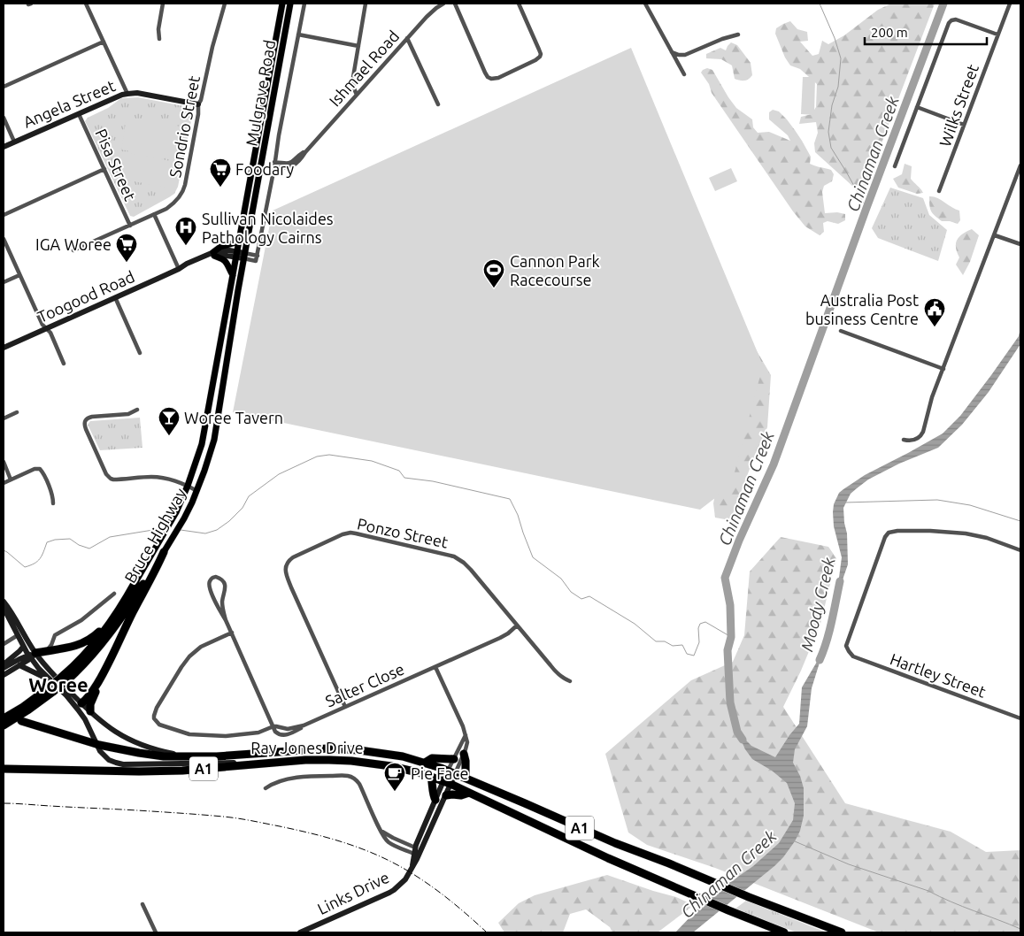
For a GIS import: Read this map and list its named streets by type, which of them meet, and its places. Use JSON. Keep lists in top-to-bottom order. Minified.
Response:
{"streets":{"highway":["Bruce Highway","Ray Jones Drive","A1"],"main road":["Mulgrave Road"],"street":["Ishmael Road","Angela Street","Wilks Street","Sondrio Street","Pisa Street","Toogood Road","Ponzo Street","Hartley Street","Salter Close","Links Drive"]},"crossings":[["Ishmael Road","Mulgrave Road"],["Mulgrave Road","Toogood Road"],["Mulgrave Road","Bruce Highway"],["Angela Street","Sondrio Street"],["Angela Street","Pisa Street"],["Sondrio Street","Pisa Street"],["Toogood Road","Bruce Highway"],["Ponzo Street","Salter Close"],["Bruce Highway","Ray Jones Drive"],["Ray Jones Drive","A1"],["Ray Jones Drive","Links Drive"]],"districts":["Woree"],"water":["Chinaman Creek","Moody Creek"],"places":{"supermarket":["Foodary","IGA Woree"],"hospital":["Sullivan Nicolaides Pathology Cairns"],"sports":["Cannon Park Racecourse"],"public building":["Australia Post business Centre"],"bar":["Woree Tavern"],"cafe":["Pie Face"]},"scale_bar":"200 m"}
